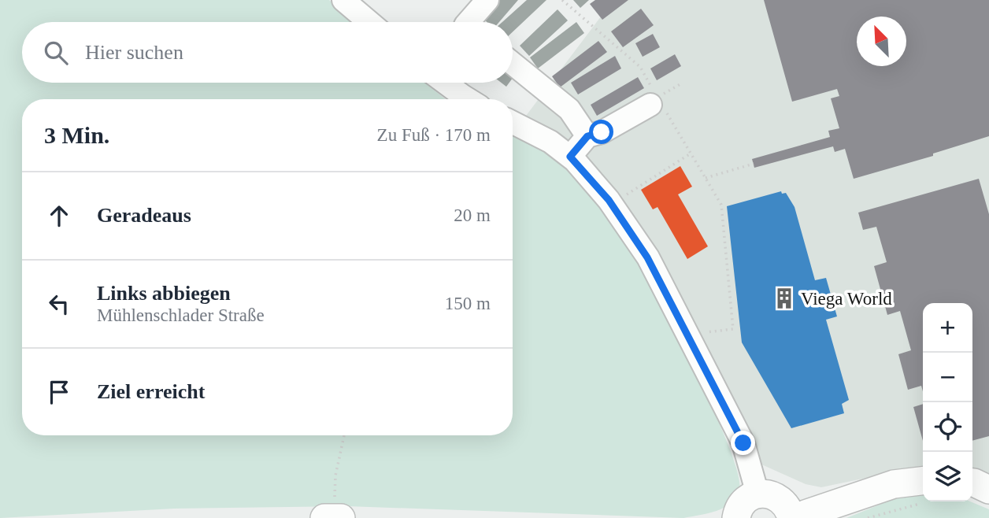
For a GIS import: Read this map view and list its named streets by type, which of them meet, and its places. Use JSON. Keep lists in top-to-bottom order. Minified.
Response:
{"places":{"building":["Viega World"]},"north":"top left","page":{"search":"Hier suchen","heading":["3 Min.","Zu Fuß · 170 m"],"list":[["Geradeaus","20 m"],["Links abbiegen","Mühlenschlader Straße","150 m"],"Ziel erreicht"],"map_buttons":["+","−"]}}
